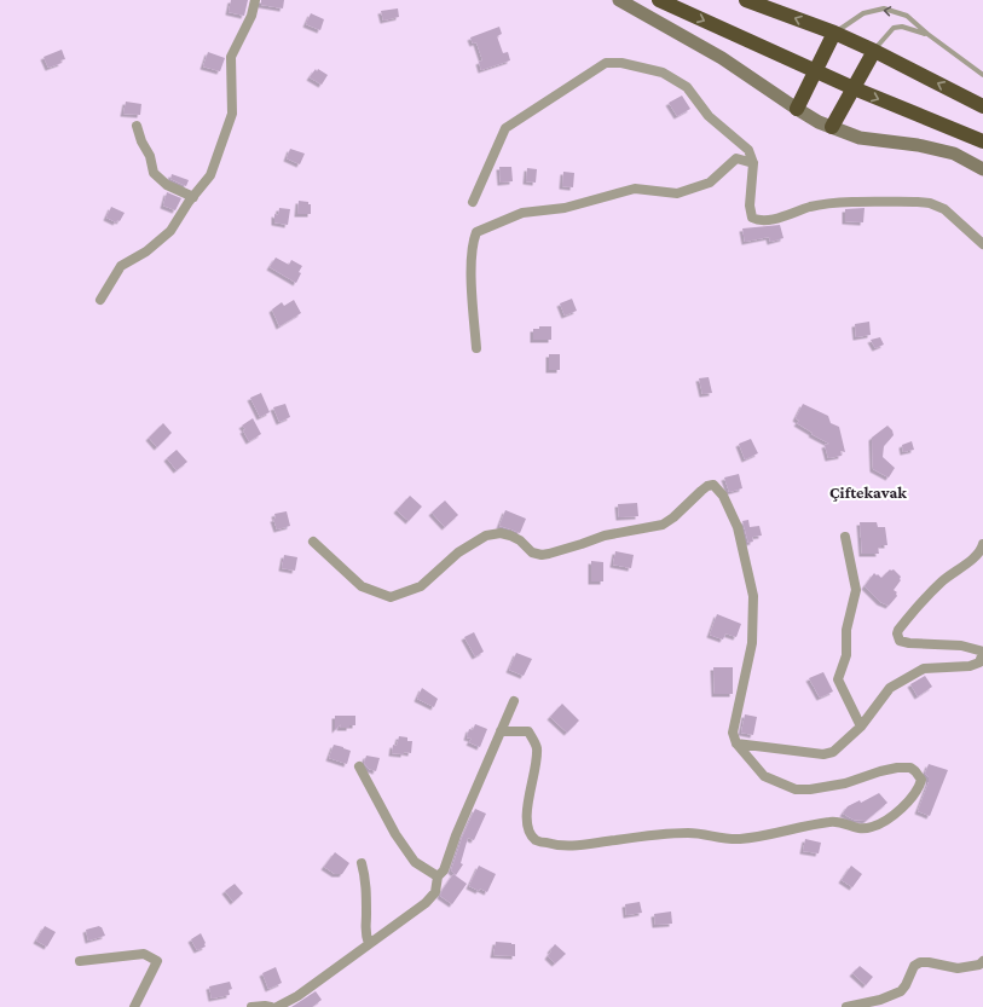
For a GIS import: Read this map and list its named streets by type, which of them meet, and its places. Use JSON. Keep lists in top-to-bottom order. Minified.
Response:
{"districts":["Çiftekavak"]}
